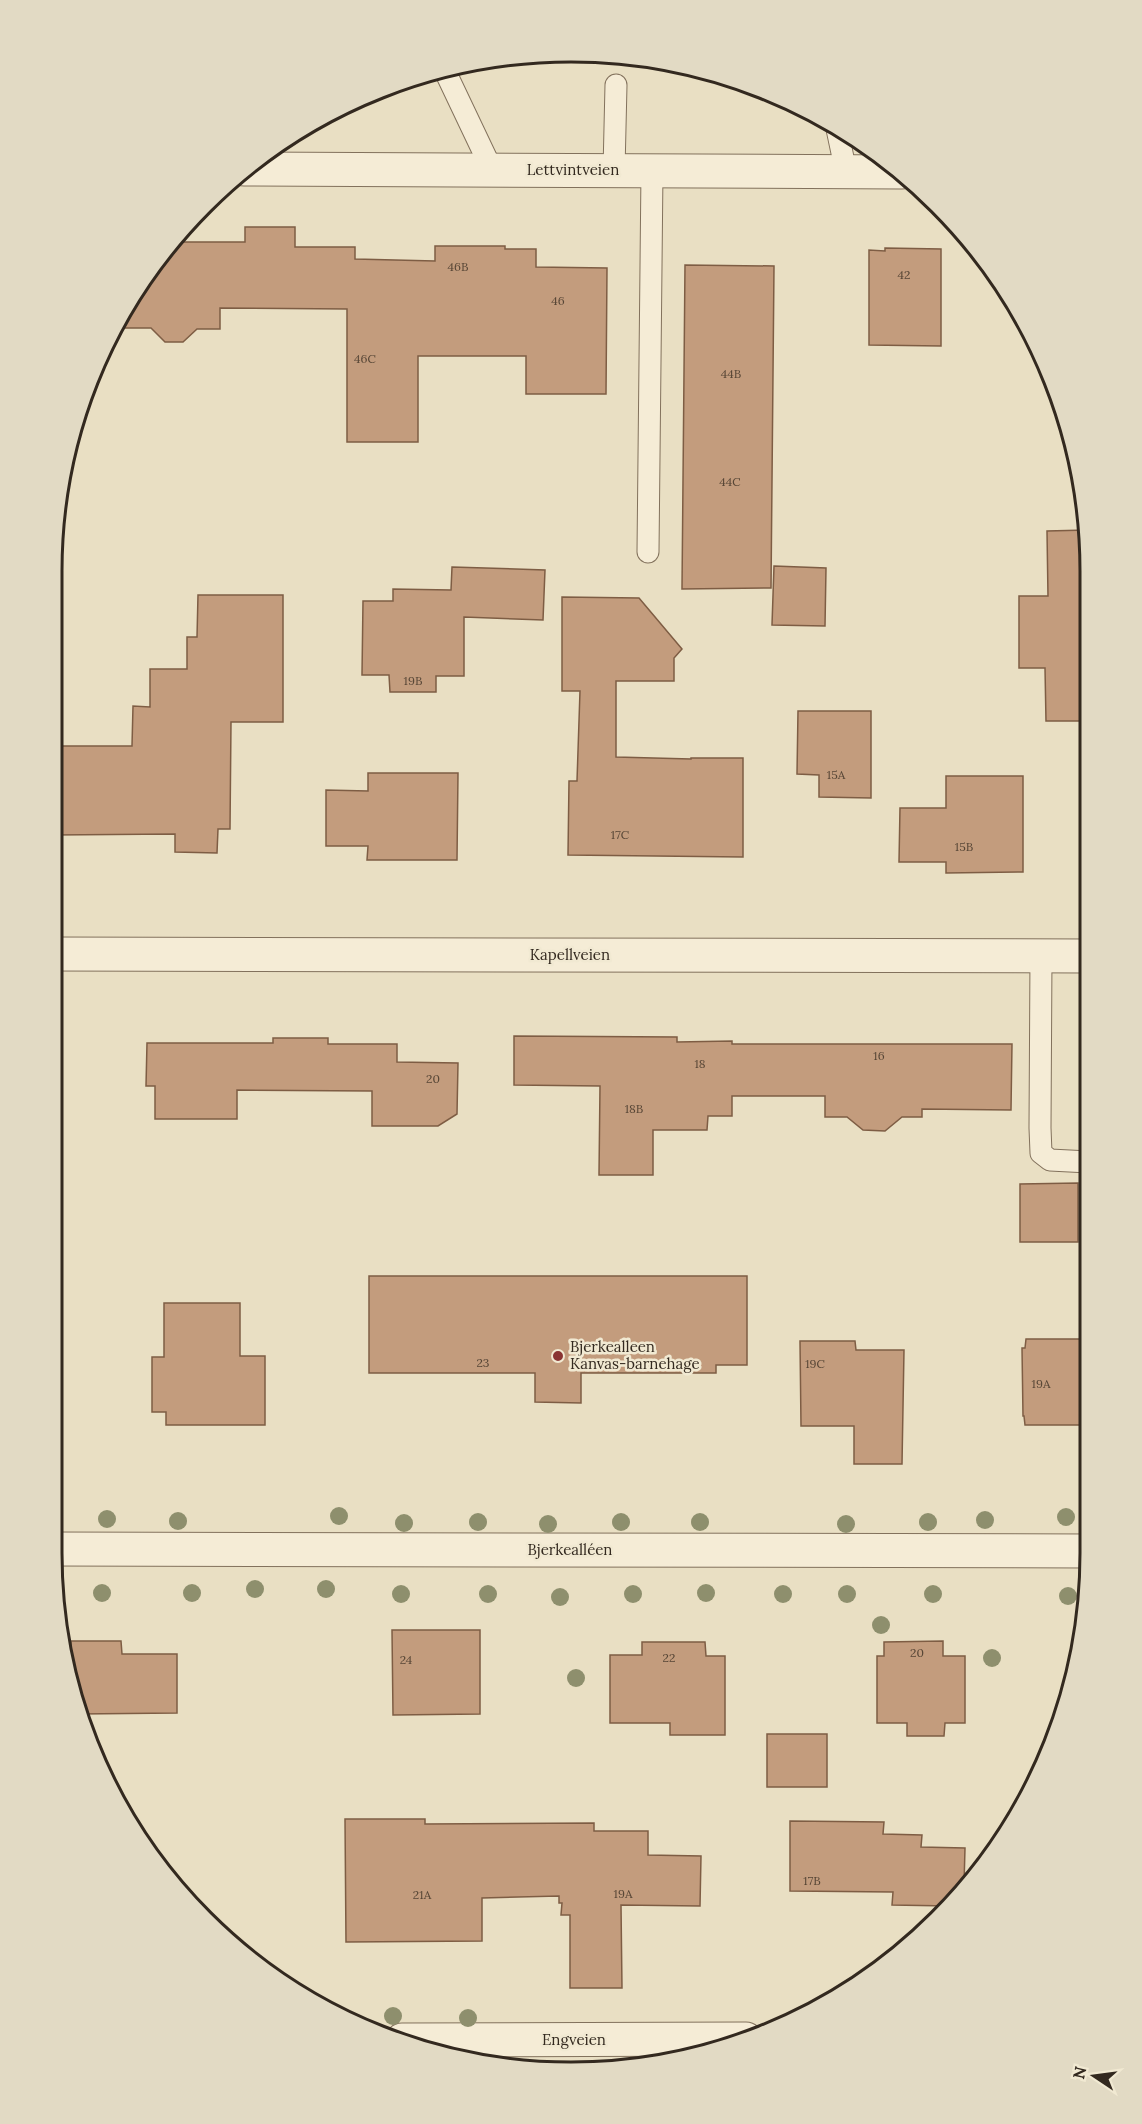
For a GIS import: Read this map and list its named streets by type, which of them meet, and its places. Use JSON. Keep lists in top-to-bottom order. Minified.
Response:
{"streets":{"street":["Lettvintveien","Kapellveien","Bjerkealléen","Engveien"]},"places":["Bjerkealleen Kanvas-barnehage"],"house_numbers":["46B","42","46","46C","44B","44C","19B","15A","17C","15B","16","18","20","18B","23","19C","19A","20","22","24","17B","19A","21A"],"north":"left"}
